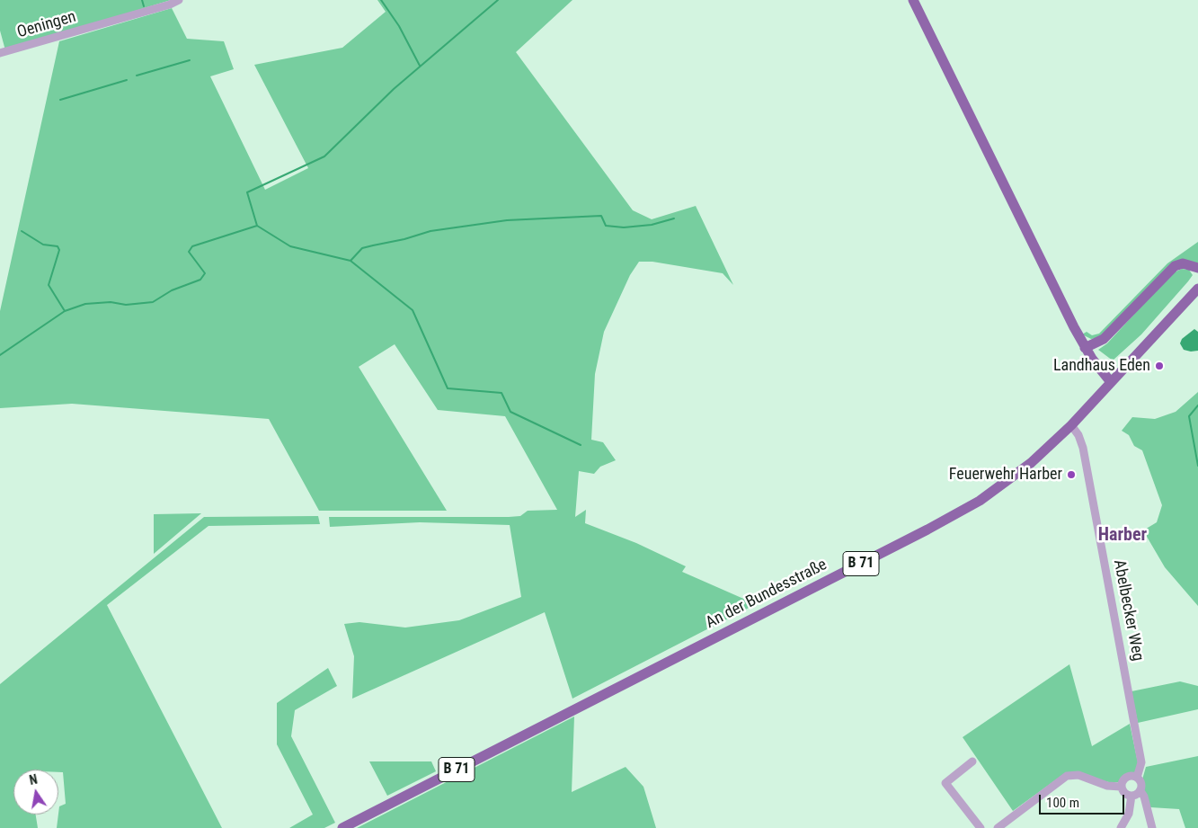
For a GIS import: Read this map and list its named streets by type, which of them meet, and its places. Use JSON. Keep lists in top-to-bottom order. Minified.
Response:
{"streets":{"main road":["B 71","An der Bundesstraße"],"street":["Oeningen","Abelbecker Weg"]},"crossings":[["An der Bundesstraße","Abelbecker Weg"]],"districts":["Harber"],"places":["Landhaus Eden","Feuerwehr Harber"],"scale_bar":"100 m","north":"top"}
